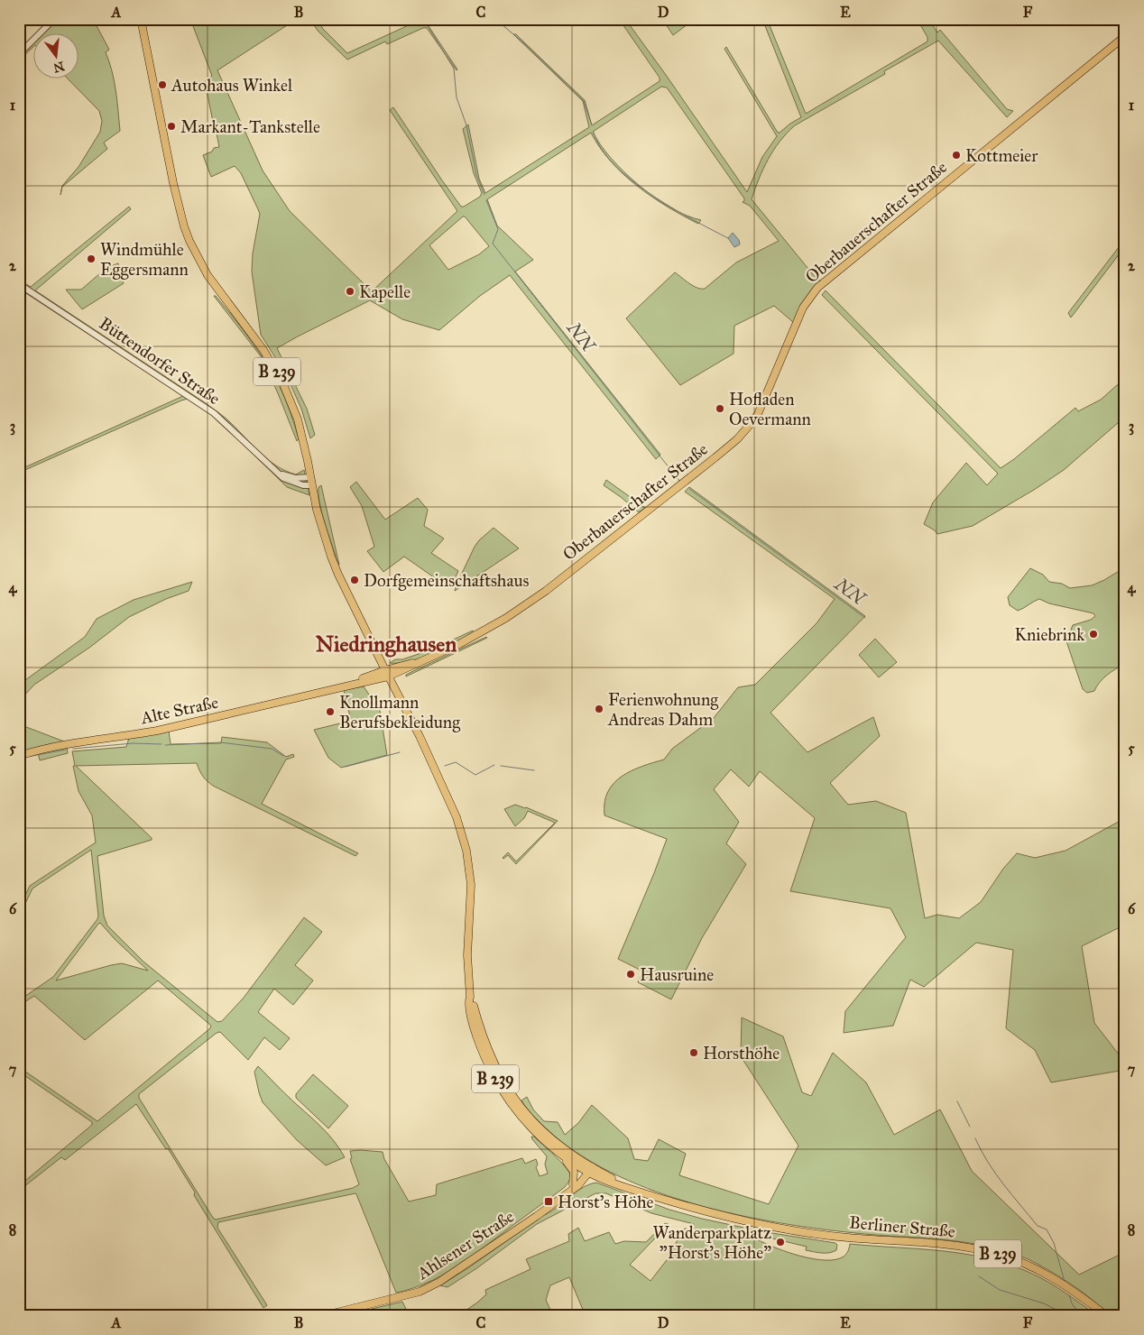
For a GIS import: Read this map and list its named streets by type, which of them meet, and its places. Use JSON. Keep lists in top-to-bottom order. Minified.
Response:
{"streets":{"main road":["Oberbauerschafter Straße","B 239","Alte Straße","Berliner Straße","Ahlsener Straße"],"street":["Büttendorfer Straße"]},"crossings":[["Oberbauerschafter Straße","B 239"],["Oberbauerschafter Straße","Alte Straße"],["Büttendorfer Straße","B 239"],["B 239","Alte Straße"],["B 239","Berliner Straße"],["B 239","Ahlsener Straße"]],"districts":["Niedringhausen"],"water":["NN"],"places":{"other":["Autohaus Winkel","Markant-Tankstelle","Kottmeier","Windmühle Eggersmann","Kapelle","Hofladen Oevermann","Dorfgemeinschaftshaus","Kniebrink","Ferienwohnung Andreas Dahm","Knollmann Berufsbekleidung","Hausruine","Horsthöhe","Wanderparkplatz \"Horst's Höhe\""],"transit":["Horst's Höhe"]},"north":"bottom","grid":{"columns":["A","B","C","D","E","F"],"rows":["1","2","3","4","5","6","7","8"]}}
